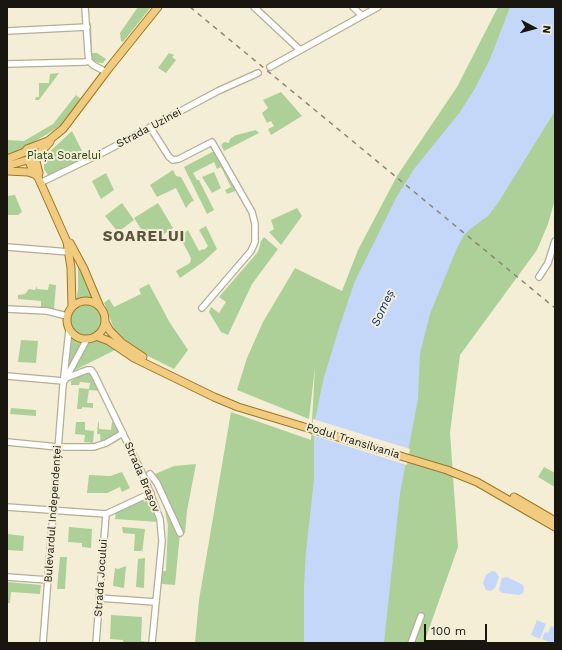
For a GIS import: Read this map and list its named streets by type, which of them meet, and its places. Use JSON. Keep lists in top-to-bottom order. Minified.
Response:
{"streets":{"main road":["Podul Transilvania","Bulevardul Independenței"],"street":["Strada Uzinei","Strada Brașov","Strada Jocului"]},"crossings":[["Strada Brașov","Bulevardul Independenței"]],"districts":["SOARELUI"],"water":["Someș"],"parks":["Piața Soarelui"],"scale_bar":"100 m","north":"right"}
